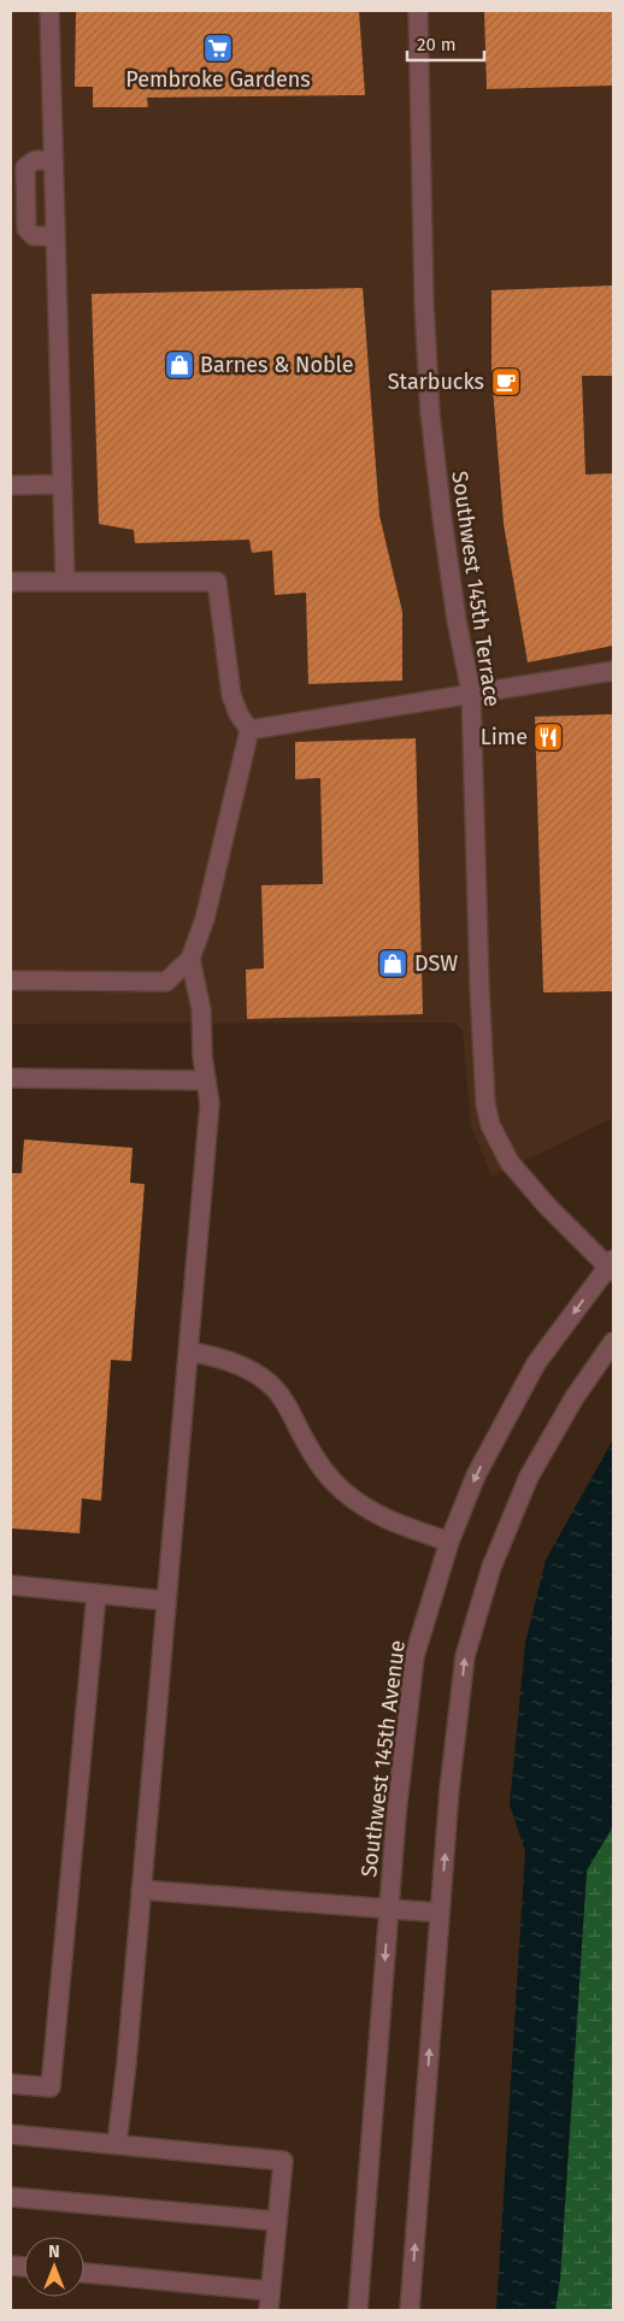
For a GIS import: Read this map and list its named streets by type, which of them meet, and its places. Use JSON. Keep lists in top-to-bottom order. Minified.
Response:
{"streets":{"street":["Southwest 145th Terrace","Southwest 145th Avenue"]},"crossings":[["Southwest 145th Terrace","Southwest 145th Avenue"]],"places":{"supermarket":["Pembroke Gardens"],"shop":["Barnes & Noble","DSW"],"cafe":["Starbucks"],"restaurant":["Lime"]},"scale_bar":"20 m","north":"top"}
